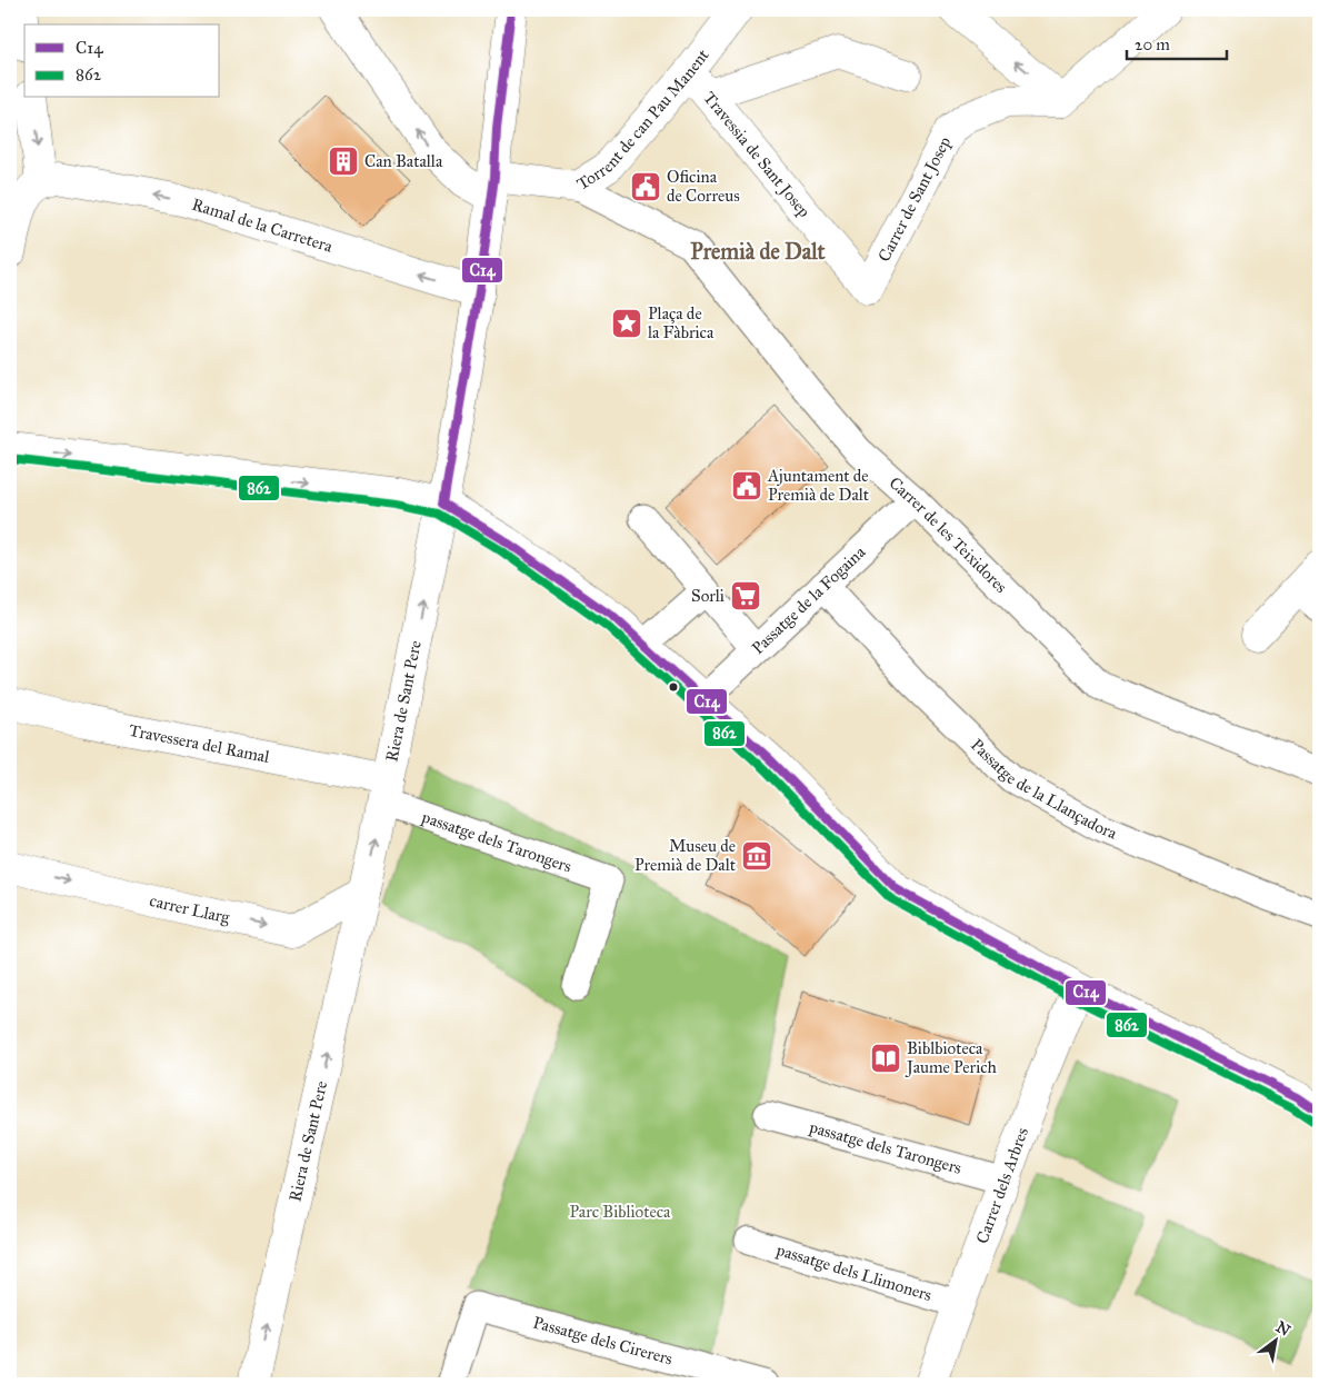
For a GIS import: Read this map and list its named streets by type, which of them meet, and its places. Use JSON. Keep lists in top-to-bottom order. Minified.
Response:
{"streets":{"street":["Torrent de can Pau Manent","Travessia de Sant Josep","Carrer de Sant Josep","Ramal de la Carretera","Carrer de les Teixidores","Passatge de la Fogaina","Riera de Sant Pere","Travessera del Ramal","Passatge de la Llançadora","passatge dels Tarongers","carrer Llarg","Carrer dels Arbres","passatge dels Llimoners","Passatge dels Cirerers"]},"crossings":[["Torrent de can Pau Manent","Travessia de Sant Josep"],["Torrent de can Pau Manent","Carrer de les Teixidores"],["Torrent de can Pau Manent","Riera de Sant Pere"],["Travessia de Sant Josep","Carrer de Sant Josep"],["Ramal de la Carretera","Riera de Sant Pere"],["Carrer de les Teixidores","Passatge de la Fogaina"],["Passatge de la Fogaina","Passatge de la Llançadora"],["Riera de Sant Pere","Travessera del Ramal"],["Riera de Sant Pere","passatge dels Tarongers"],["Riera de Sant Pere","carrer Llarg"],["Travessera del Ramal","passatge dels Tarongers"],["passatge dels Tarongers","Carrer dels Arbres"],["Carrer dels Arbres","passatge dels Llimoners"]],"one_way":["Riera de Sant Pere","carrer Llarg"],"districts":["Premià de Dalt"],"parks":["Parc Biblioteca"],"places":{"building":["Can Batalla"],"public building":["Oficina de Correus","Ajuntament de Premià de Dalt"],"place":["Plaça de la Fàbrica"],"supermarket":["Sorli"],"museum":["Museu de Premià de Dalt"],"library":["Biblbioteca Jaume Perich"]},"lines":["transit line C14","transit line 862"],"legend":["C14","862"],"scale_bar":"20 m","north":"top right"}
